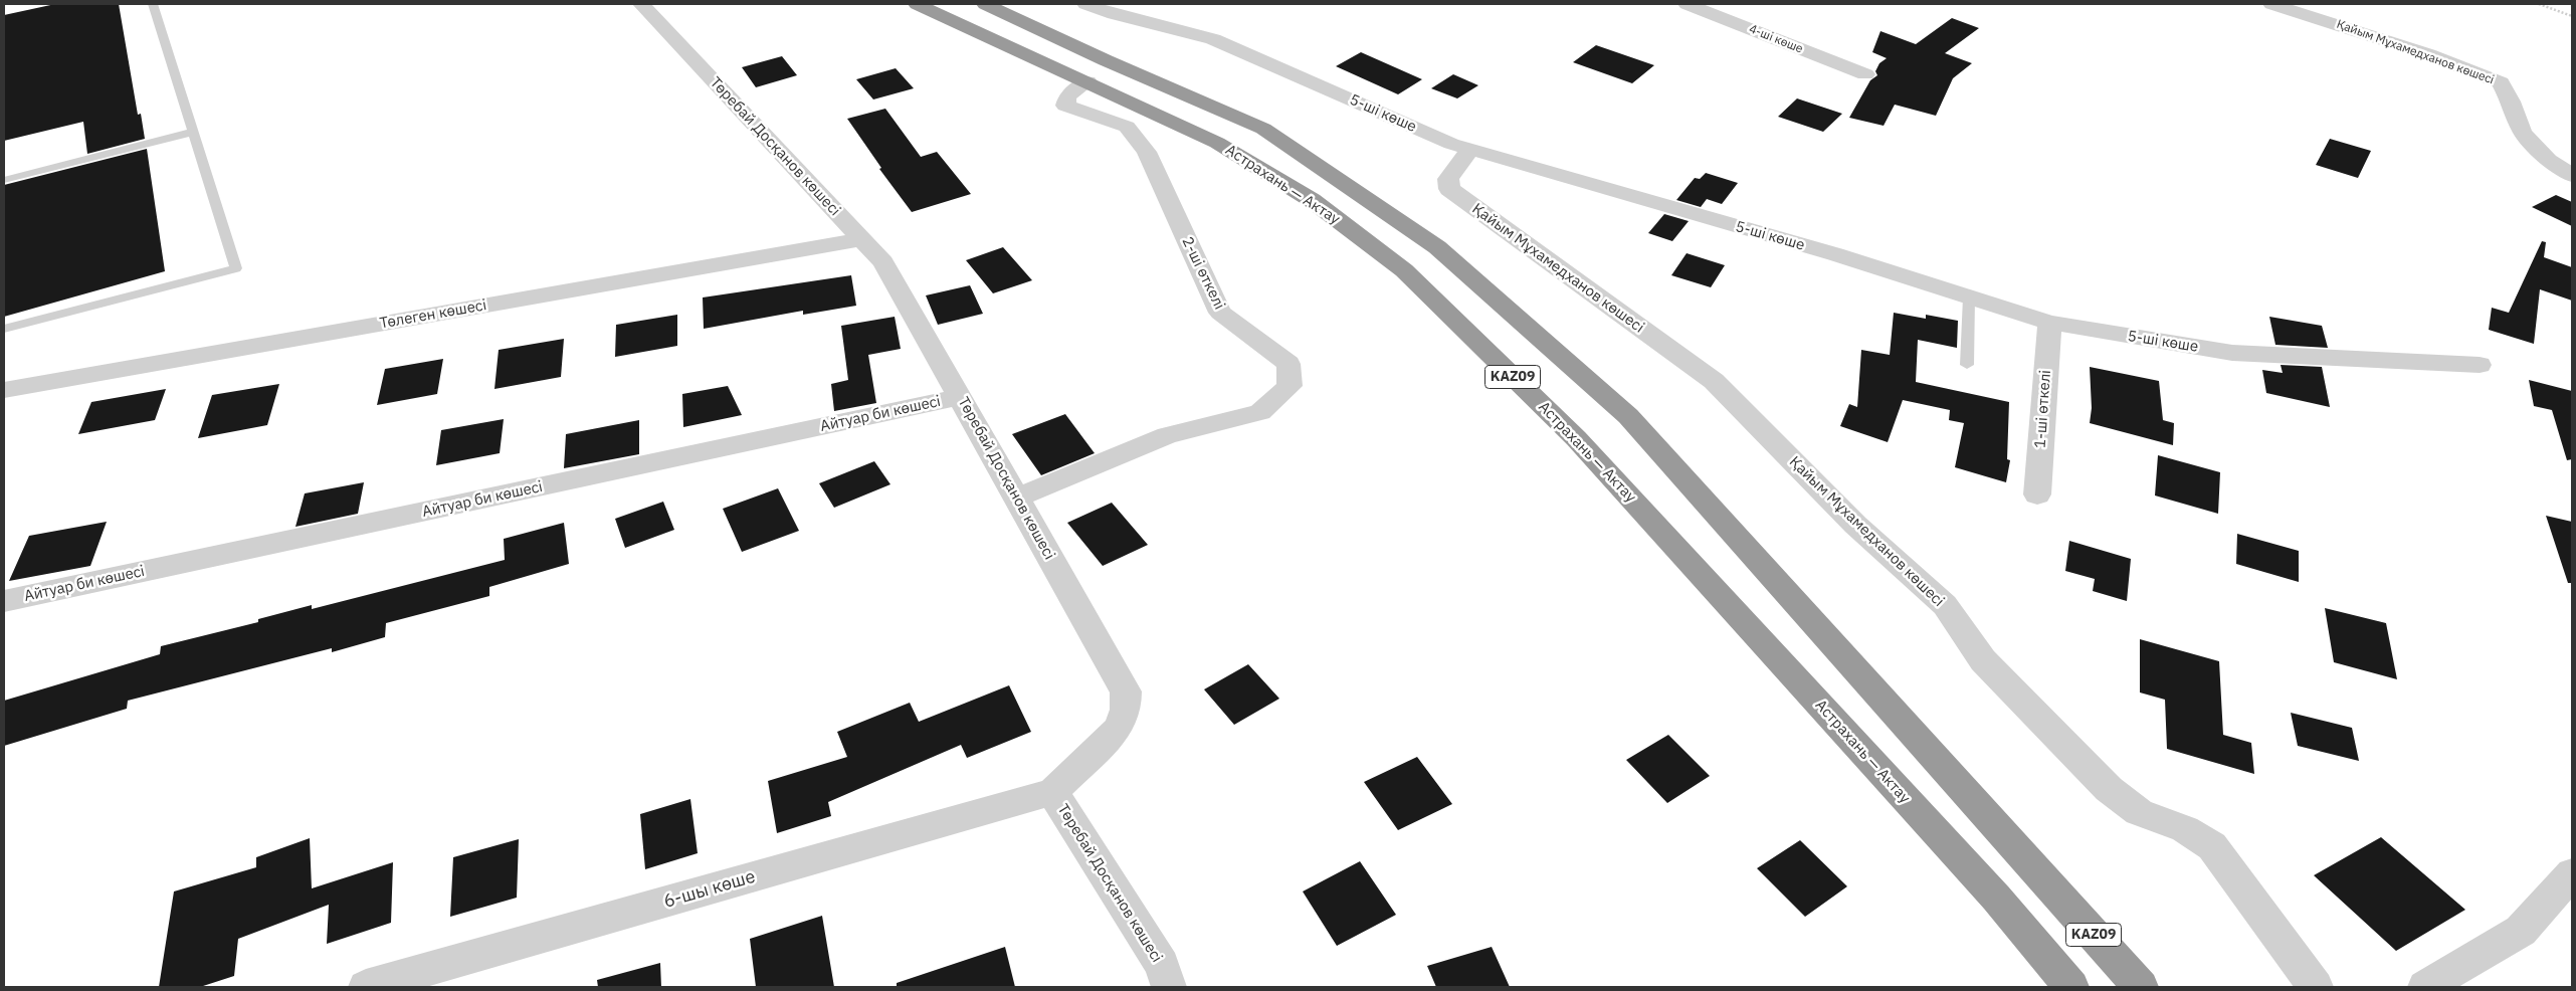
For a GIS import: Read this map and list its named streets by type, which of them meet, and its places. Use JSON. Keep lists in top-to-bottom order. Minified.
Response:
{"streets":{"highway":["Астрахань — Актау","KAZ09"],"street":["4-шi көше","Қайым Мұхамедханов көшесi","5-шi көше","Төребай Досқанов көшесі","2-ші өткелі","Төлеген көшесі","1-ші өткелі","Айтуар би көшесі","6-шы көше"]},"crossings":[["Қайым Мұхамедханов көшесi","5-шi көше"],["5-шi көше","1-ші өткелі"],["Төребай Досқанов көшесі","2-ші өткелі"],["Төребай Досқанов көшесі","Төлеген көшесі"],["Төребай Досқанов көшесі","Айтуар би көшесі"],["Төребай Досқанов көшесі","6-шы көше"],["Астрахань — Актау","2-ші өткелі"]]}
